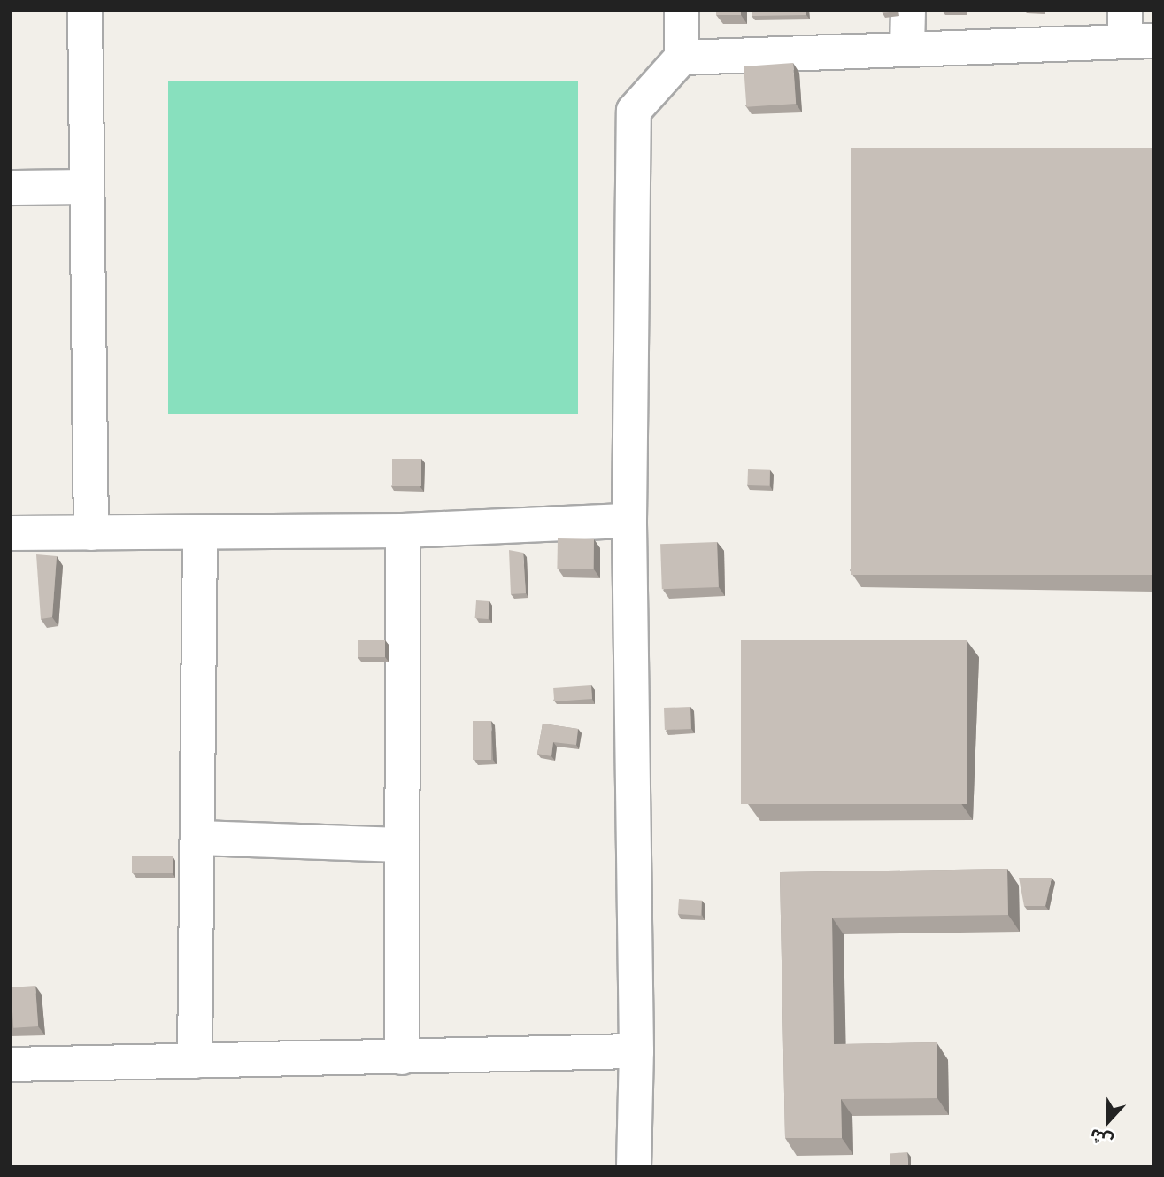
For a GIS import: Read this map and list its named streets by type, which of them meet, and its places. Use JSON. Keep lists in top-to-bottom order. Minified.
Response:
{"north":"bottom"}
